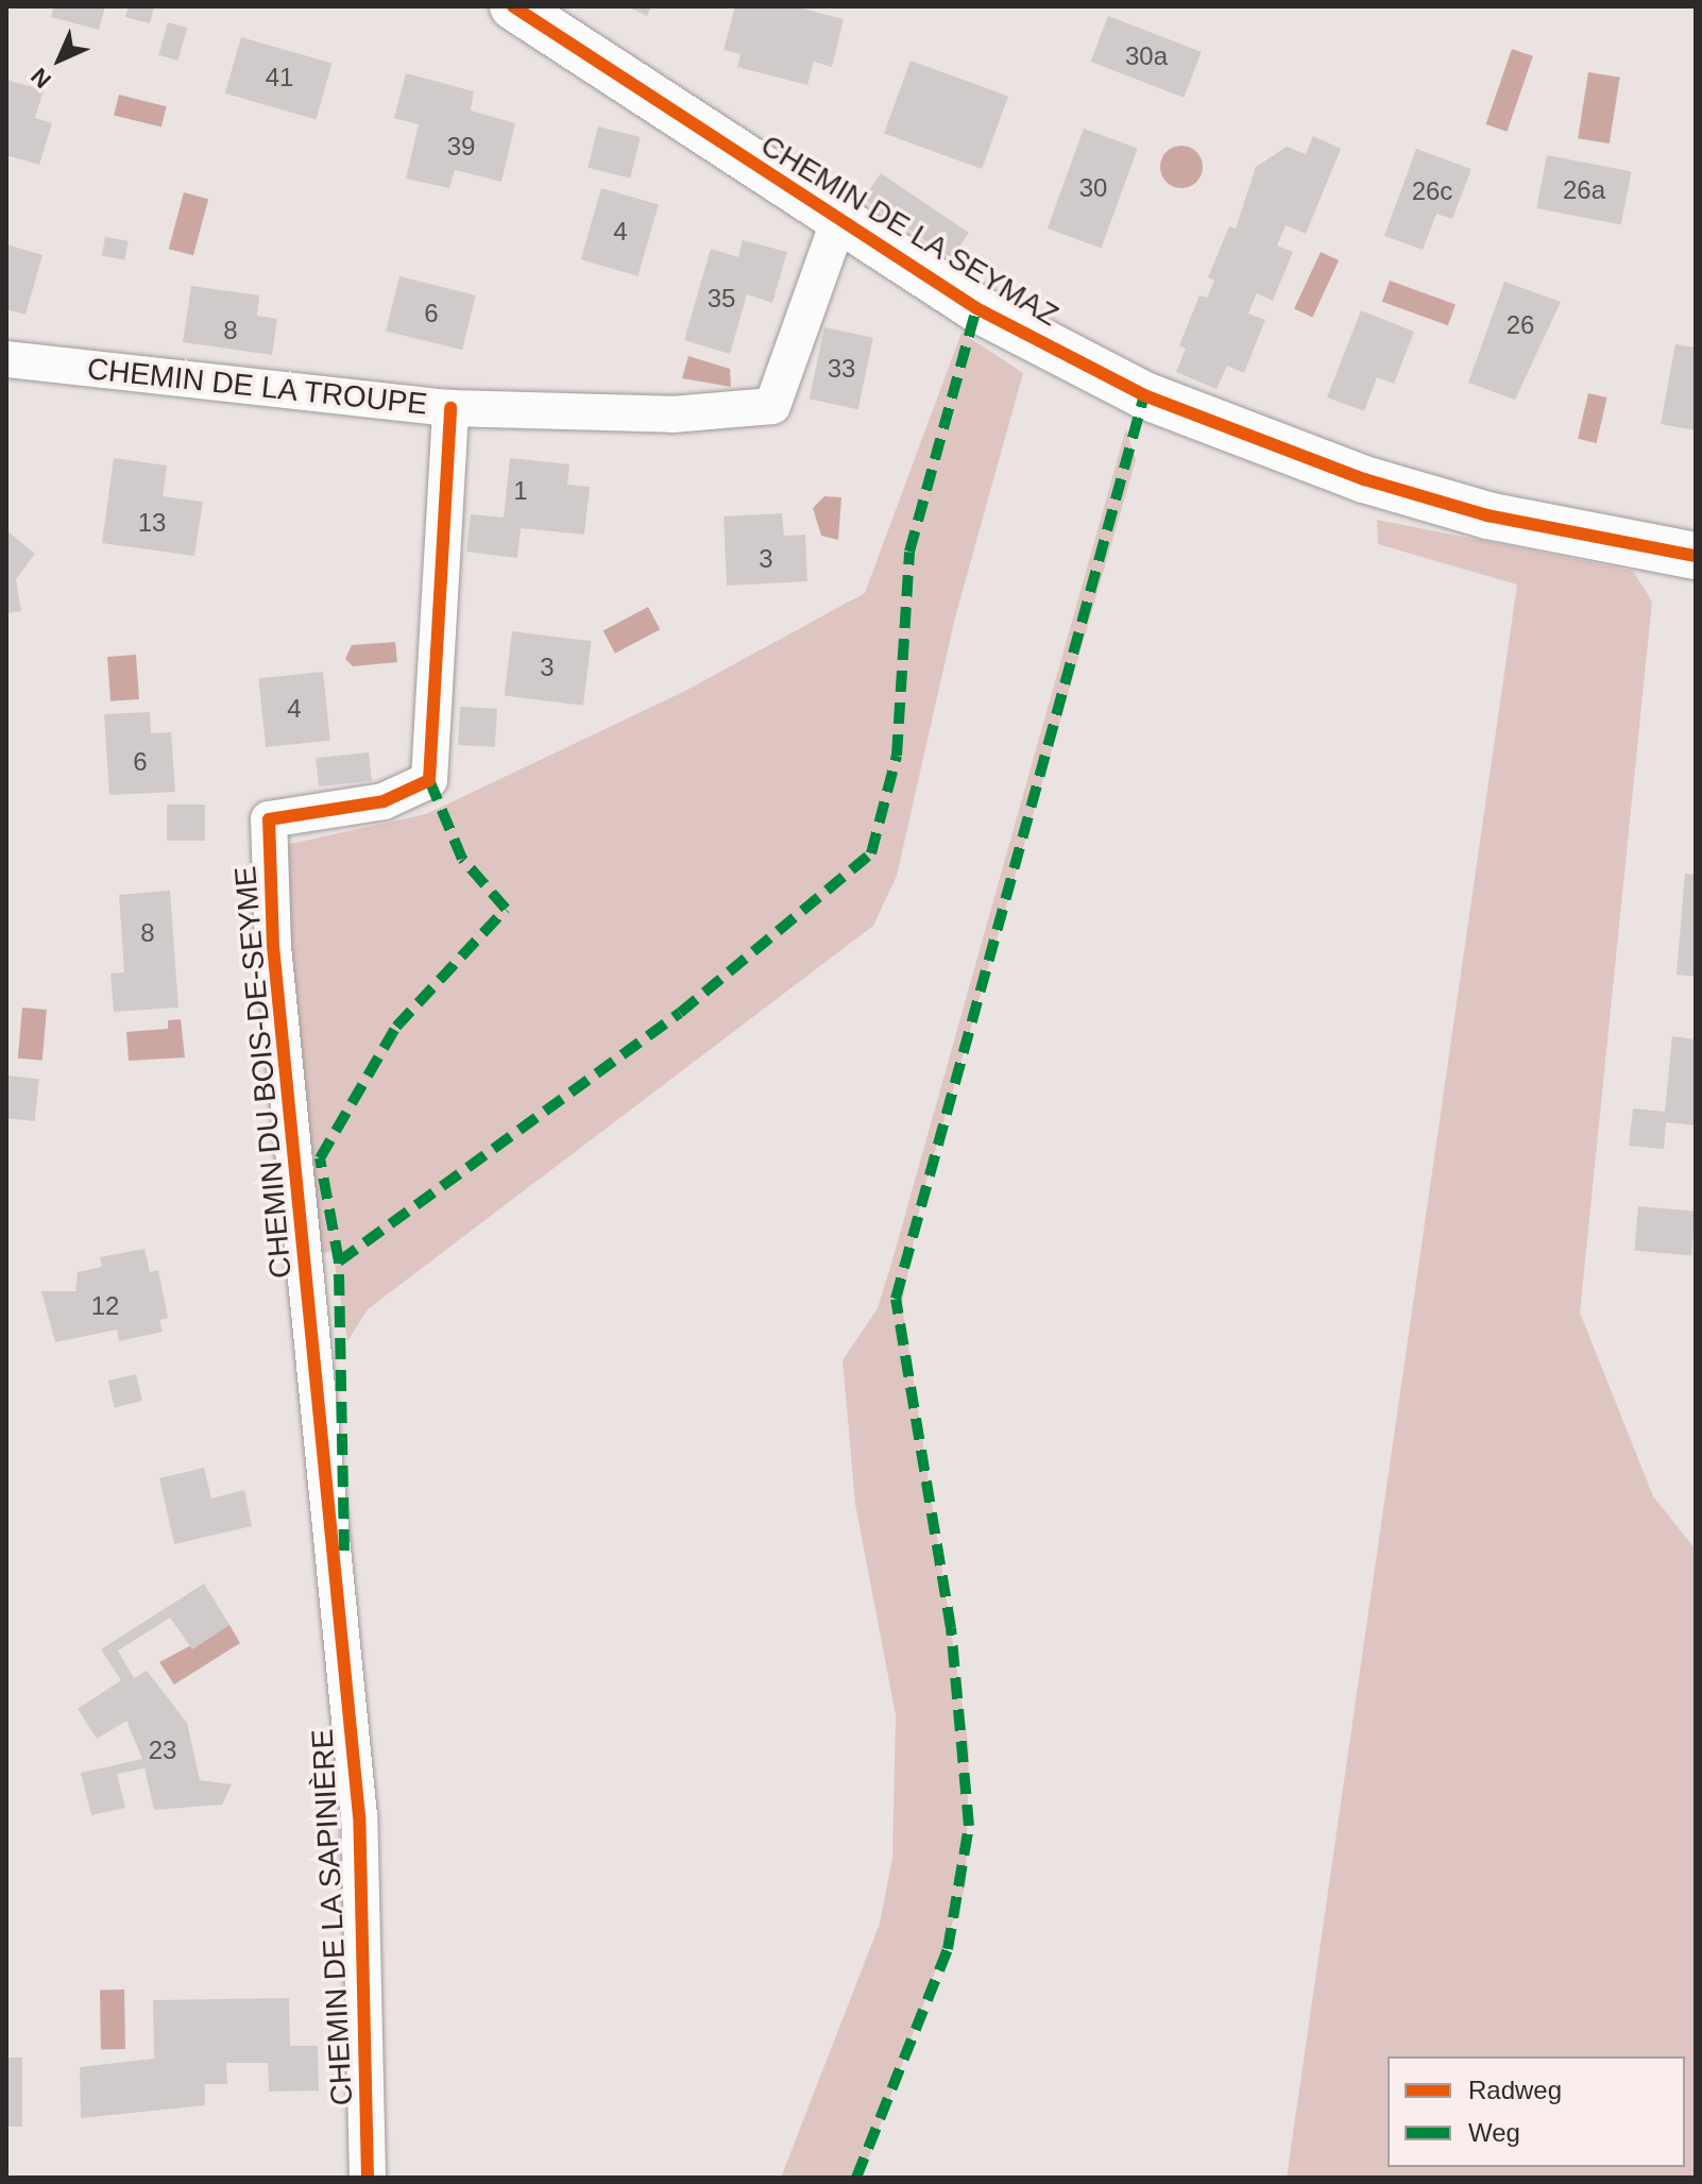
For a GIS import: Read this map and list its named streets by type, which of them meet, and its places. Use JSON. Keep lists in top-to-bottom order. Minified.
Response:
{"streets":{"street":["CHEMIN DE LA SEYMAZ","CHEMIN DE LA TROUPE","CHEMIN DU BOIS-DE-SEYME","CHEMIN DE LA SAPINIÈRE"]},"crossings":[["CHEMIN DE LA SEYMAZ","CHEMIN DE LA TROUPE"],["CHEMIN DE LA TROUPE","CHEMIN DU BOIS-DE-SEYME"],["CHEMIN DU BOIS-DE-SEYME","CHEMIN DE LA SAPINIÈRE"]],"house_numbers":["30a","41","39","30","26a","26c","4","35","6","26","8","33","1","13","3","3","4","6","8","12","23"],"legend":["Radweg","Weg"],"north":"bottom left"}
